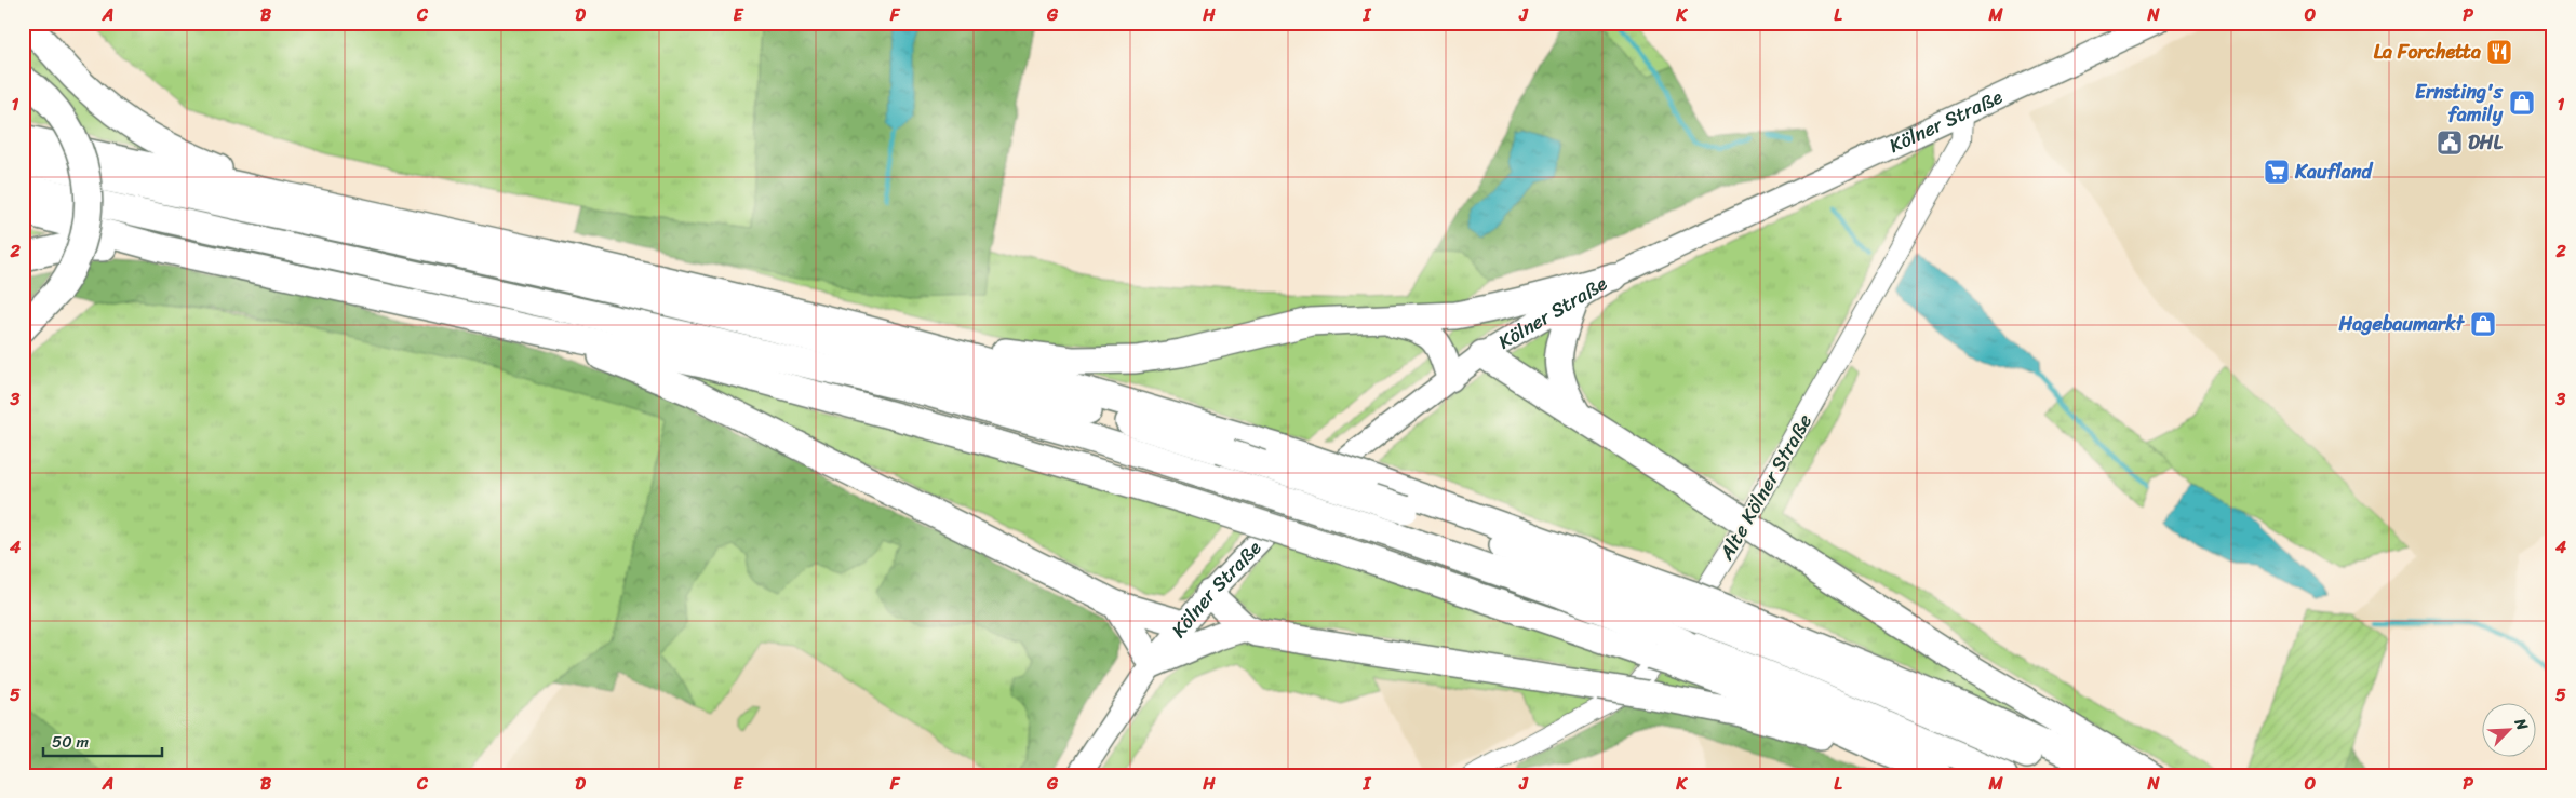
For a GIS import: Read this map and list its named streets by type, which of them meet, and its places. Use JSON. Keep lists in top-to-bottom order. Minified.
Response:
{"streets":{"main road":["Kölner Straße"],"street":["Alte Kölner Straße"]},"crossings":[["Kölner Straße","Alte Kölner Straße"]],"places":{"restaurant":["La Forchetta"],"shop":["Ernsting's family","Hagebaumarkt"],"public building":["DHL"],"supermarket":["Kaufland"]},"scale_bar":"50 m","north":"top right","grid":{"columns":["A","B","C","D","E","F","G","H","I","J","K","L","M","N","O","P"],"rows":["1","2","3","4","5"]}}
